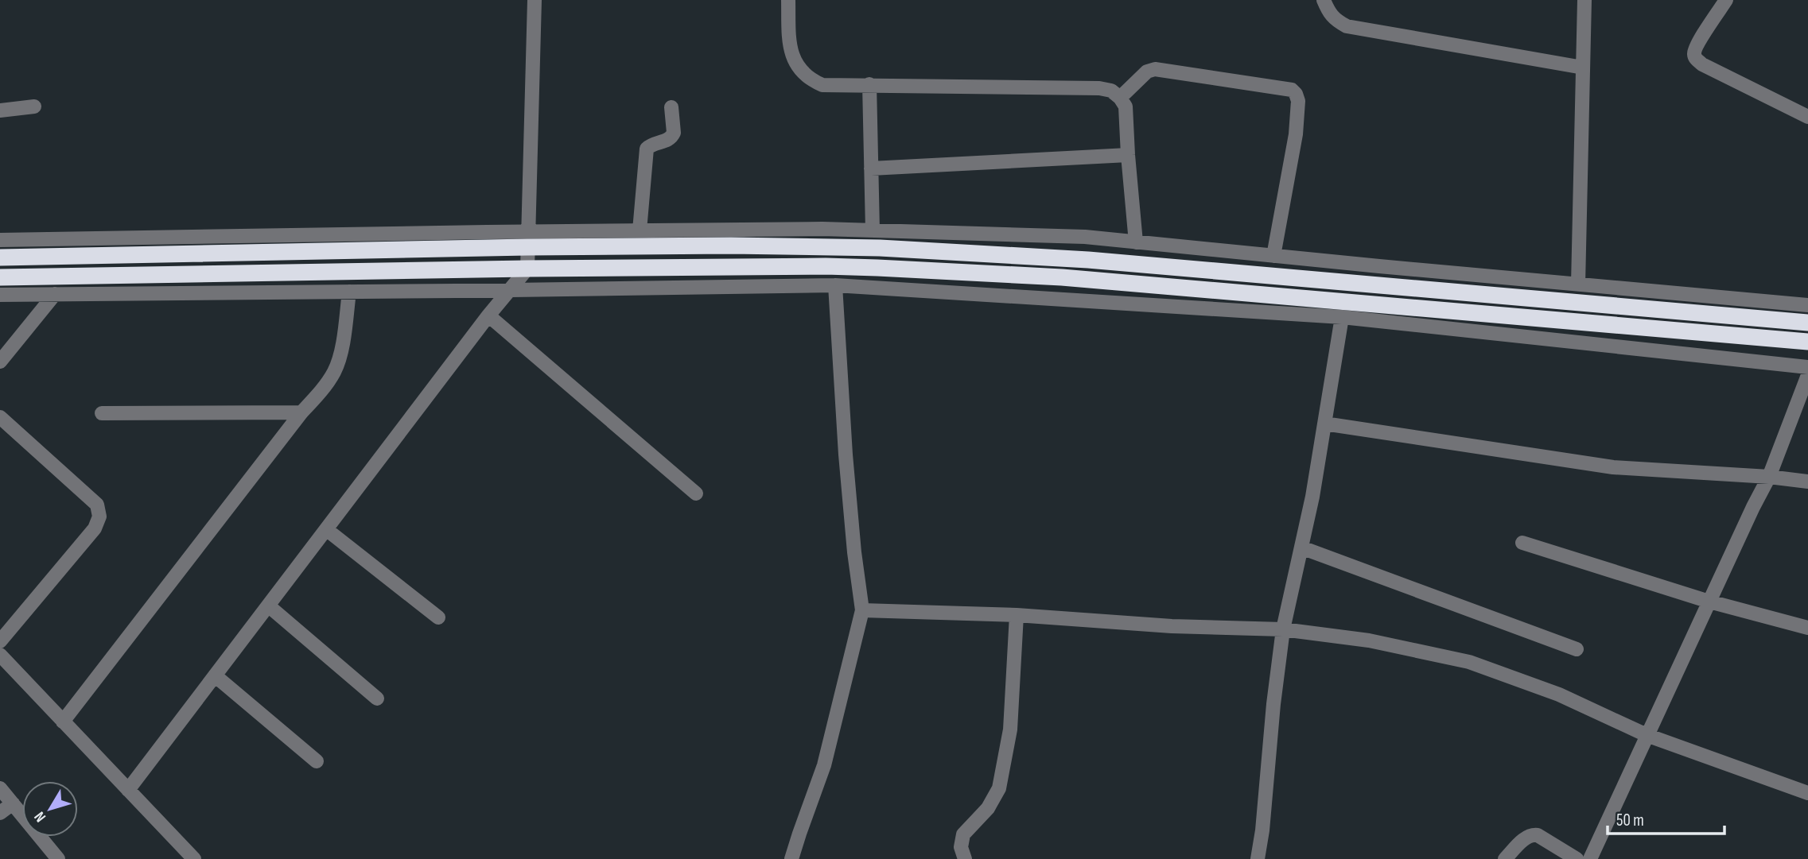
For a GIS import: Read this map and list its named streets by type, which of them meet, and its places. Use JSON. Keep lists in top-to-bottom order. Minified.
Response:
{"scale_bar":"50 m","north":"bottom left"}
